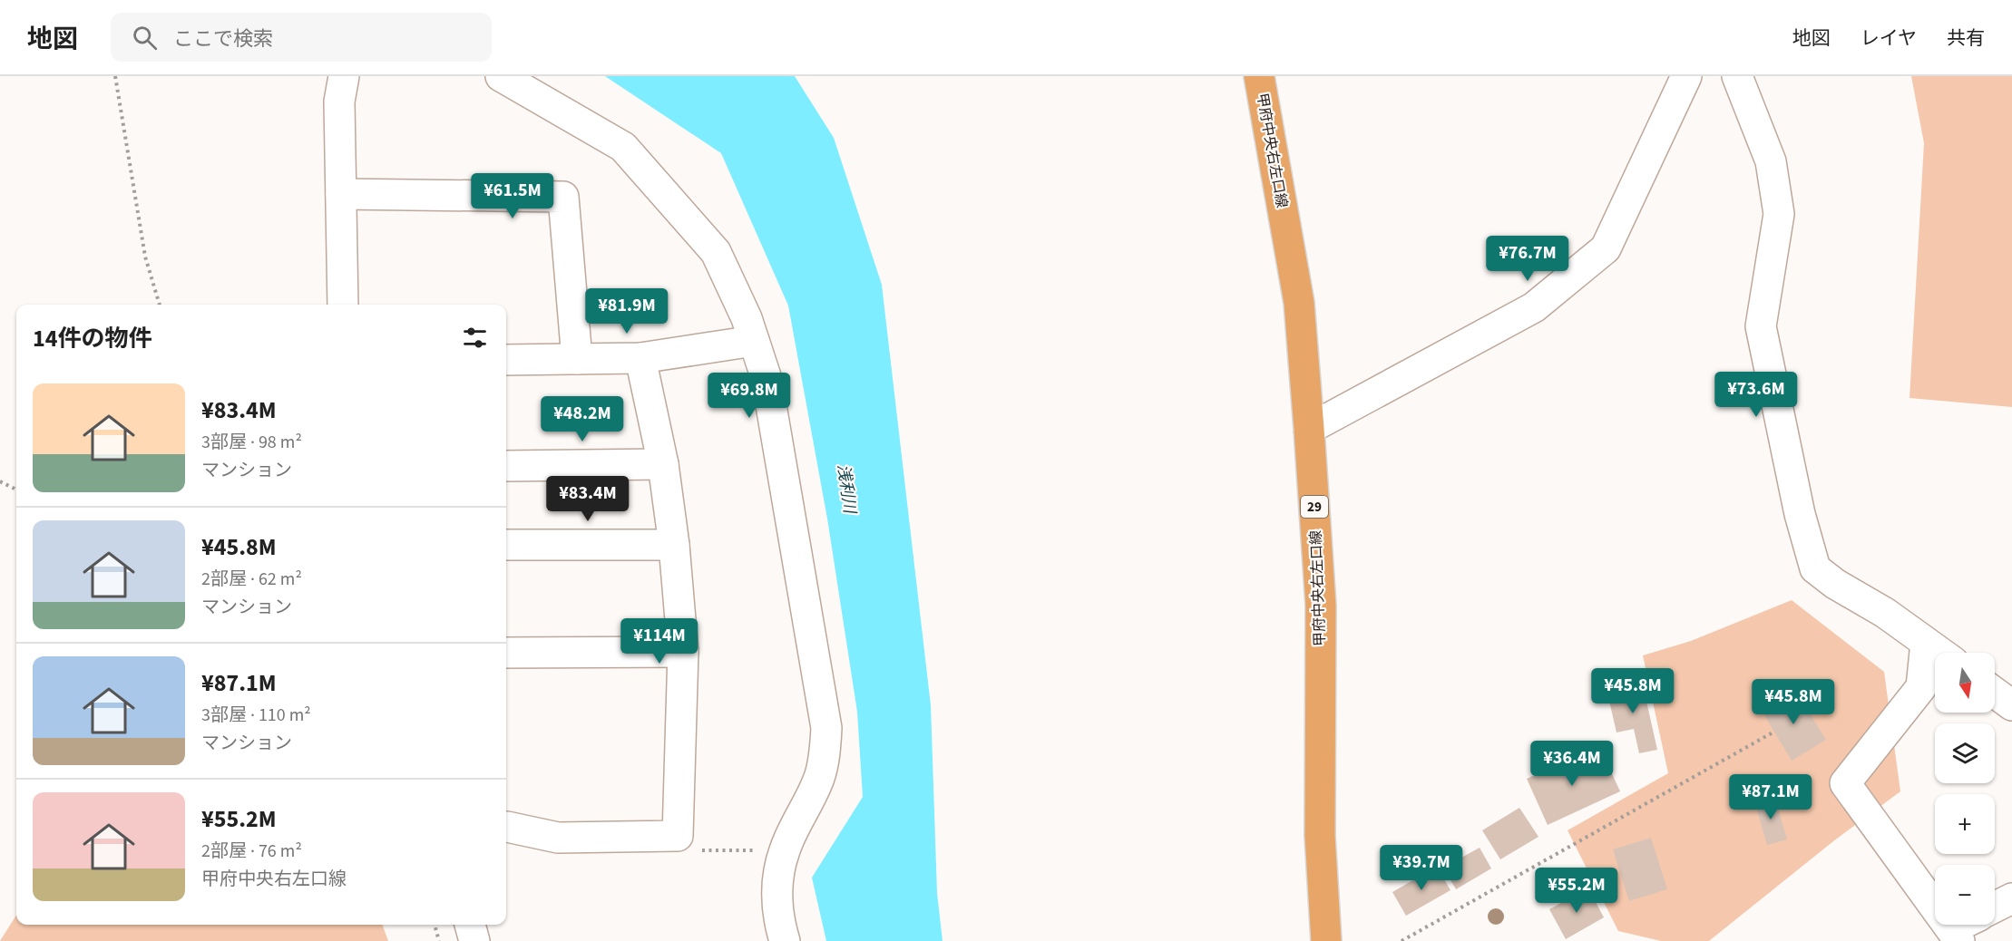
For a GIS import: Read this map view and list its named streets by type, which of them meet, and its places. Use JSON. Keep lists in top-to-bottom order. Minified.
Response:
{"streets":{"main road":["甲府中央右左口線","29"]},"water":["浅利川"],"north":"bottom","page":{"header":"地図","search":"ここで検索","nav":["地図","レイヤ","共有"],"price":["¥61.5M","¥76.7M","¥81.9M","¥73.6M","¥69.8M","¥48.2M","¥83.4M","¥114M","¥45.8M","¥45.8M","¥36.4M","¥87.1M","¥39.7M","¥55.2M"],"heading":"14件の物件","list":[{"name":"¥83.4M","note":"3部屋 · 98 m² · マンション"},{"name":"¥45.8M","note":"2部屋 · 62 m² · マンション"},{"name":"¥87.1M","note":"3部屋 · 110 m² · マンション"},{"name":"¥55.2M","note":"2部屋 · 76 m² · 甲府中央右左口線"}],"map_buttons":["+","−"]}}
